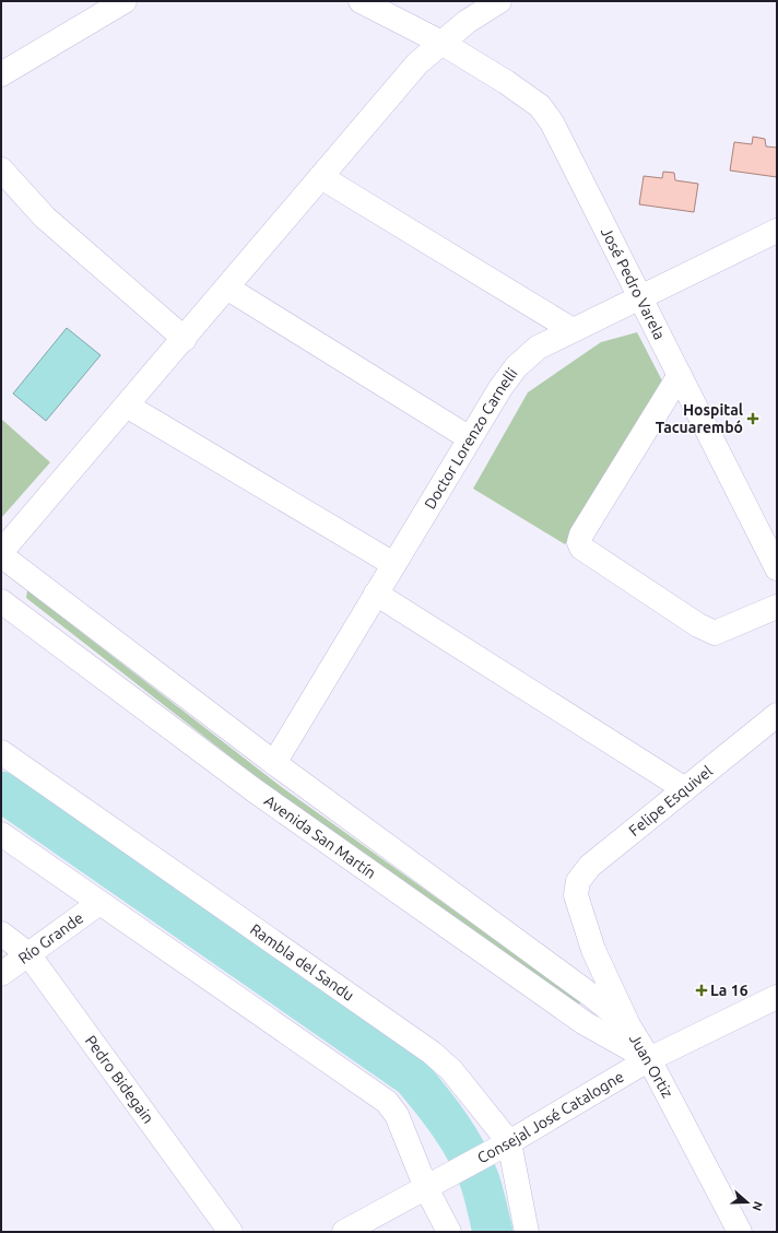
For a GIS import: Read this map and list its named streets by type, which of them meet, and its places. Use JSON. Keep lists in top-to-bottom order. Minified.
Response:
{"streets":{"street":["José Pedro Varela","Doctor Lorenzo Carnelli","Felipe Esquivel","Avenida San Martín","Río Grande","Rambla del Sandu","Juan Ortiz","Pedro Bidegain","Consejal José Catalogne"]},"crossings":[["José Pedro Varela","Doctor Lorenzo Carnelli"],["Doctor Lorenzo Carnelli","Avenida San Martín"],["Felipe Esquivel","Juan Ortiz"],["Avenida San Martín","Juan Ortiz"],["Avenida San Martín","Consejal José Catalogne"],["Río Grande","Pedro Bidegain"],["Rambla del Sandu","Consejal José Catalogne"],["Juan Ortiz","Consejal José Catalogne"]],"places":{"health":["Hospital Tacuarembó","La 16"]},"north":"right"}
